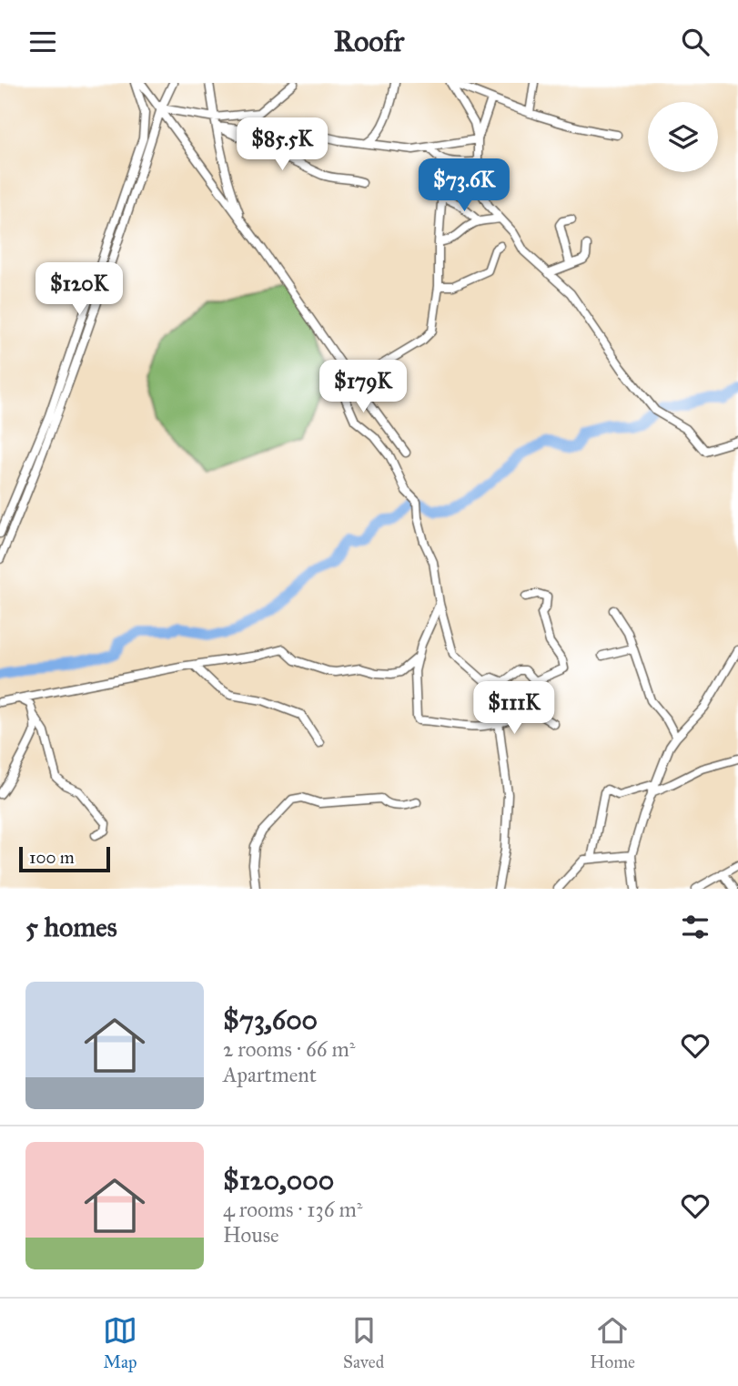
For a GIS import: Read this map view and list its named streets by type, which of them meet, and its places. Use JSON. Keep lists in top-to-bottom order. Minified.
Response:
{"scale_bar":"100 m","page":{"header":"Roofr","price":["$85.5K","$73.6K","$120K","$179K","$111K"],"scale":"100 m","heading":"5 homes","list":[{"name":"$73,600","note":"2 rooms · 66 m² · Apartment"},{"name":"$120,000","note":"4 rooms · 136 m² · House"}],"tabs":["Map","Saved","Home"]}}
